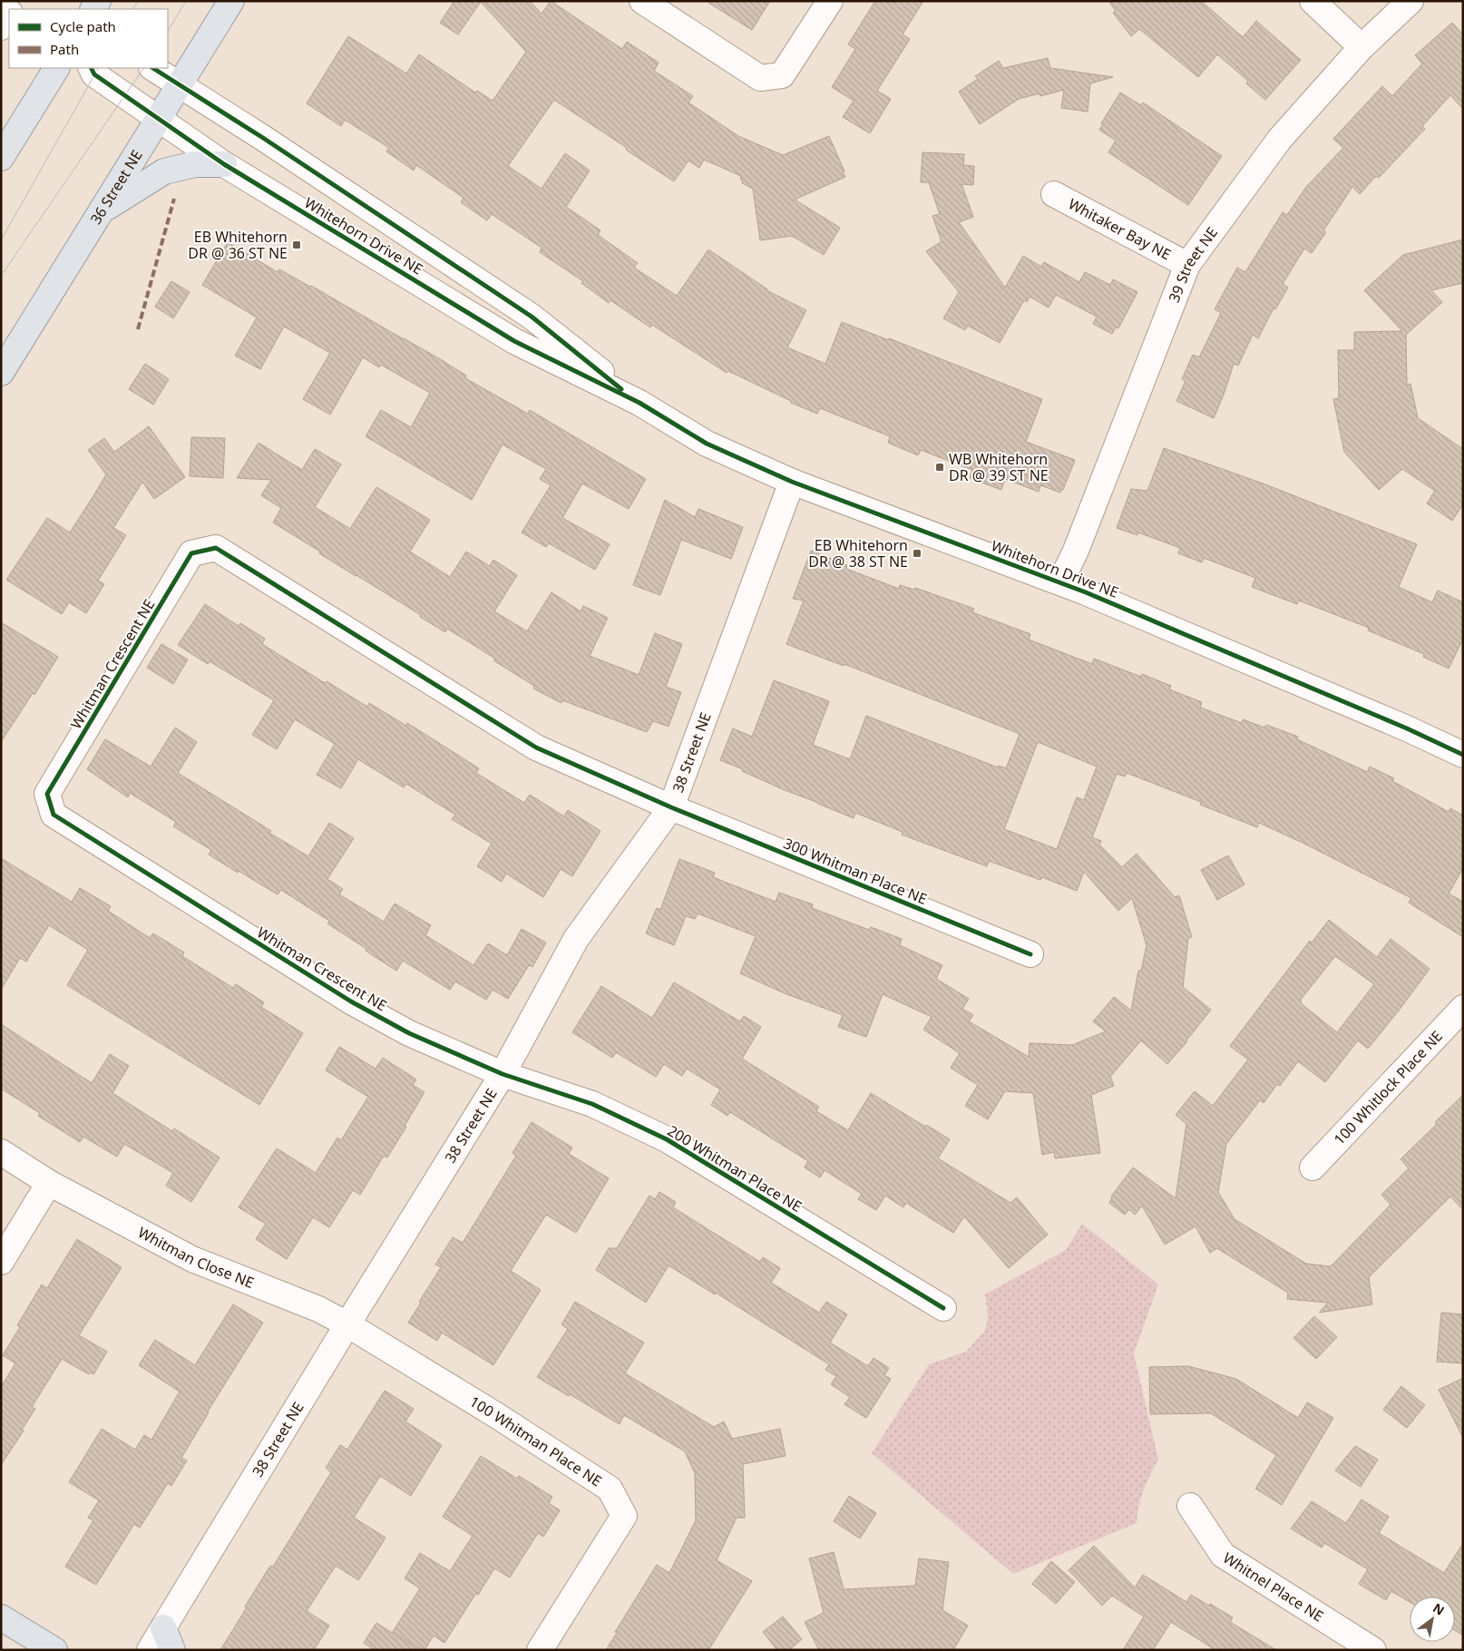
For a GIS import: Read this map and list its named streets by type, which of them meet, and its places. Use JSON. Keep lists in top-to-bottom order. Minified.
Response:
{"streets":{"main road":["36 Street NE"],"street":["Whitaker Bay NE","Whitehorn Drive NE","39 Street NE","Whitman Crescent NE","38 Street NE","300 Whitman Place NE","100 Whitlock Place NE","200 Whitman Place NE","Whitman Close NE","100 Whitman Place NE","Whitnel Place NE"]},"crossings":[["36 Street NE","Whitehorn Drive NE"],["Whitaker Bay NE","39 Street NE"],["Whitehorn Drive NE","39 Street NE"],["Whitehorn Drive NE","38 Street NE"],["Whitman Crescent NE","38 Street NE"],["Whitman Crescent NE","300 Whitman Place NE"],["Whitman Crescent NE","200 Whitman Place NE"],["38 Street NE","300 Whitman Place NE"],["38 Street NE","200 Whitman Place NE"],["38 Street NE","Whitman Close NE"],["38 Street NE","100 Whitman Place NE"],["Whitman Close NE","100 Whitman Place NE"]],"places":{"transit":["EB Whitehorn DR @ 36 ST NE","WB Whitehorn DR @ 39 ST NE","EB Whitehorn DR @ 38 ST NE"]},"legend":["Cycle path","Path"],"north":"top right"}
